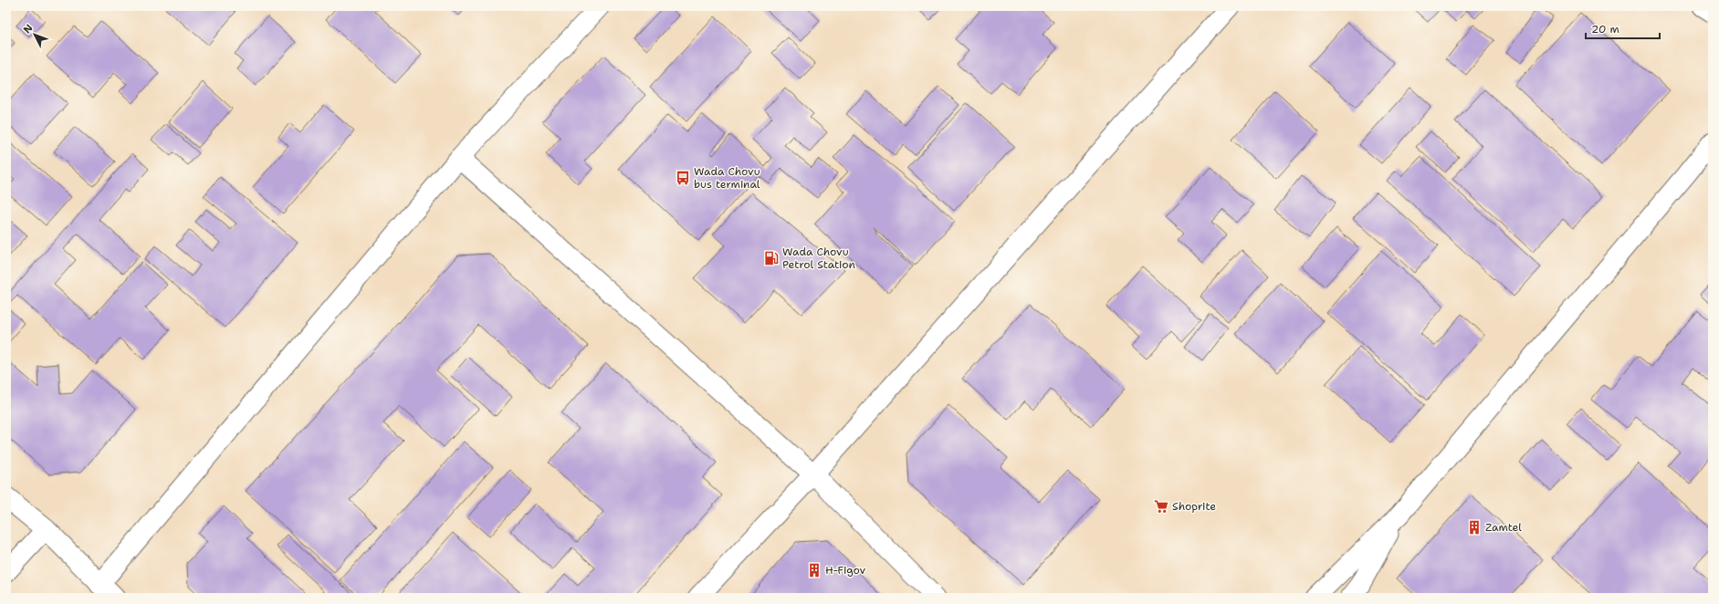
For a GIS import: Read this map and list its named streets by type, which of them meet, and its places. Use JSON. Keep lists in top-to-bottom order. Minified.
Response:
{"places":{"bus stop":["Wada Chovu bus terminal"],"fuel station":["Wada Chovu Petrol Station"],"supermarket":["Shoprite"],"building":["Zamtel","H-Figov"]},"scale_bar":"20 m","north":"top left"}
